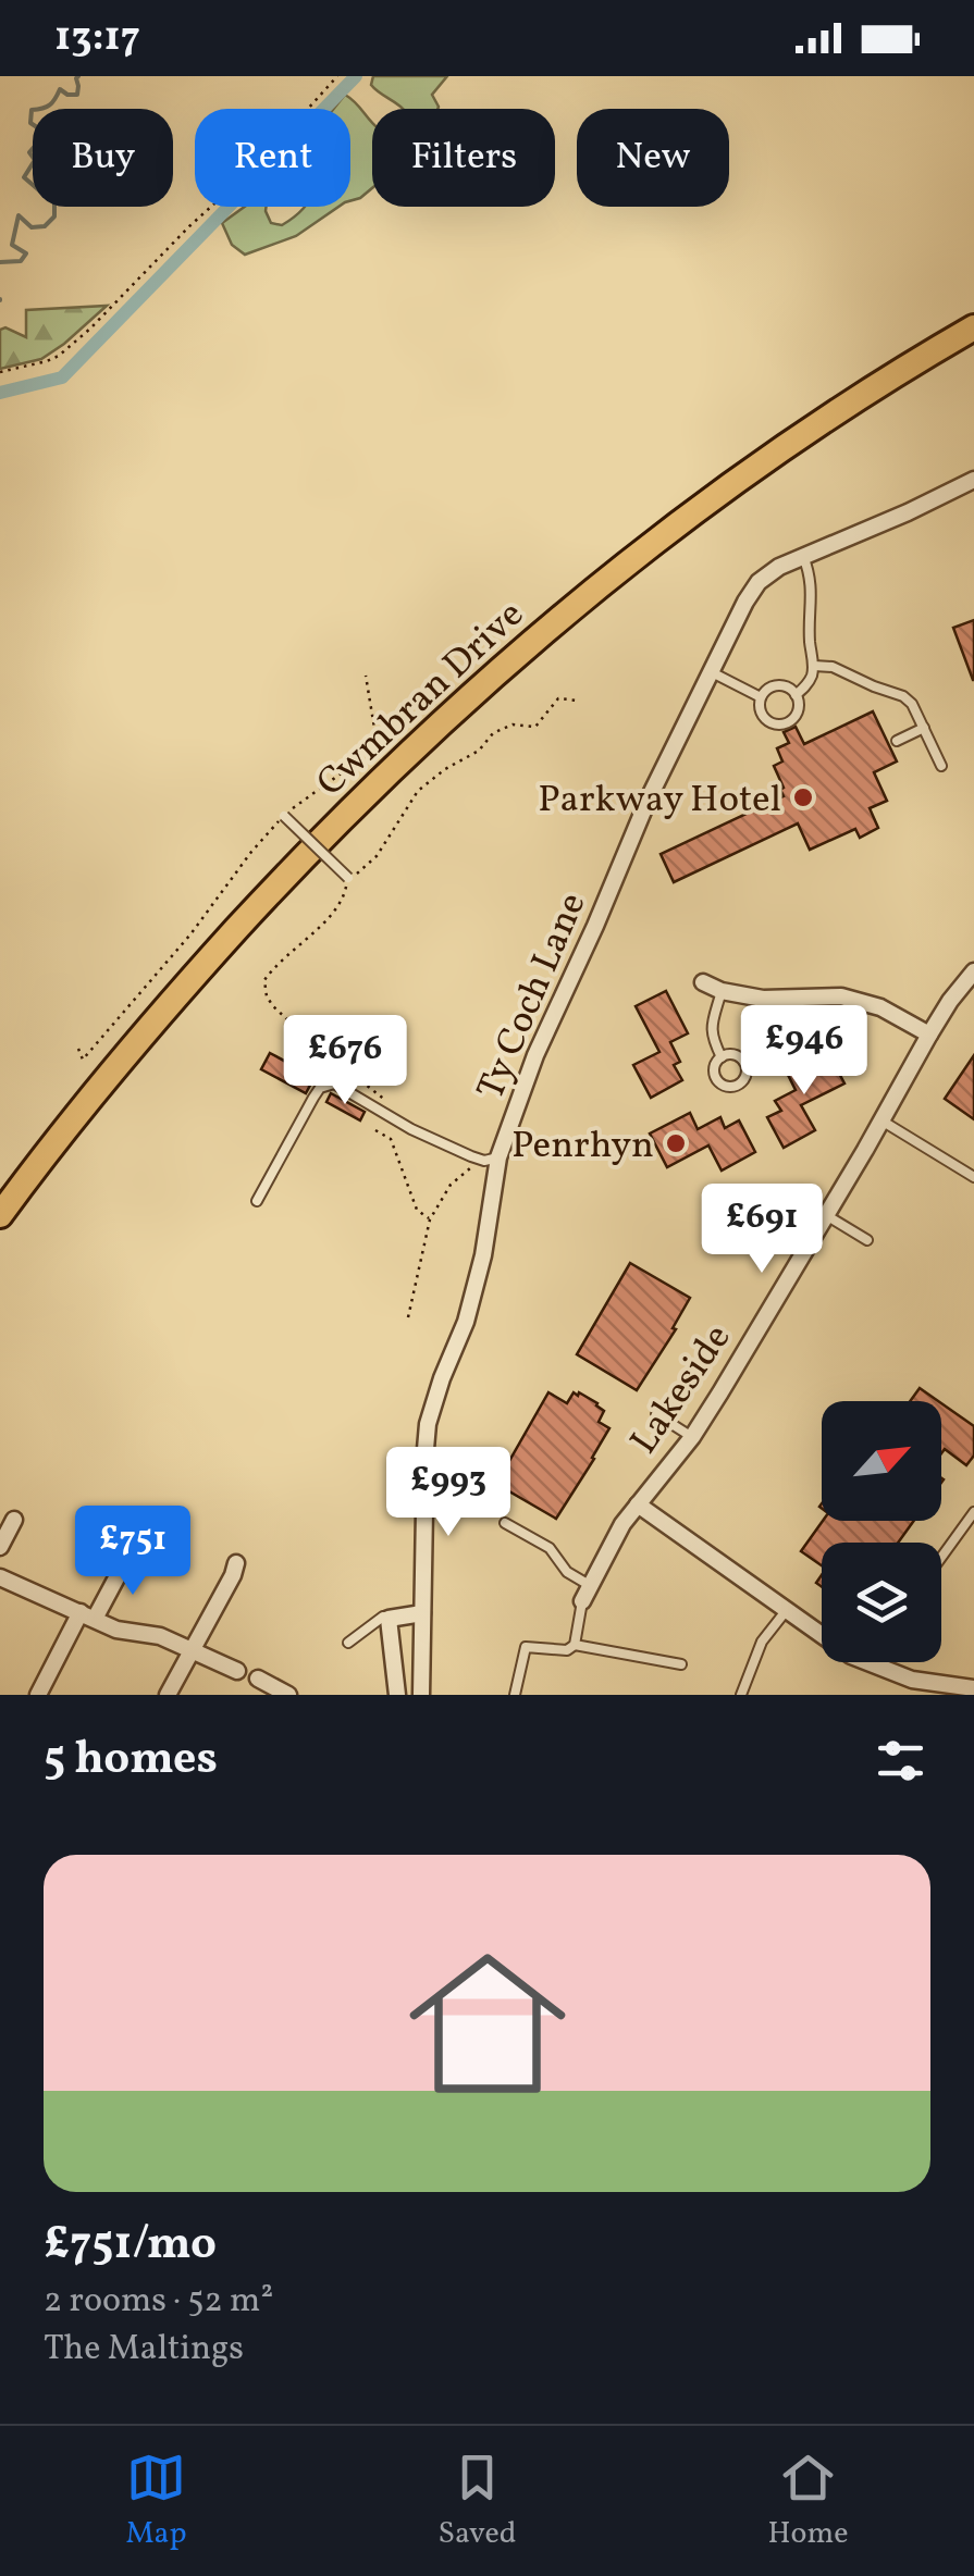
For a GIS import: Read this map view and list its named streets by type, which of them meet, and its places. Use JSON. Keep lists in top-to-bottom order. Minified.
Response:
{"streets":{"main road":["Cwmbran Drive"],"street":["Ty Coch Lane","Lakeside"]},"places":["Parkway Hotel","Penrhyn"],"north":"top right","page":{"status":"13:17","chip":["Buy","Rent","Filters","New"],"price":["£946","£676","£691","£993","£751"],"heading":"5 homes","list":[{"name":"£751/mo","note":"2 rooms · 52 m² · The Maltings"}],"tabs":["Map","Saved","Home"]}}
